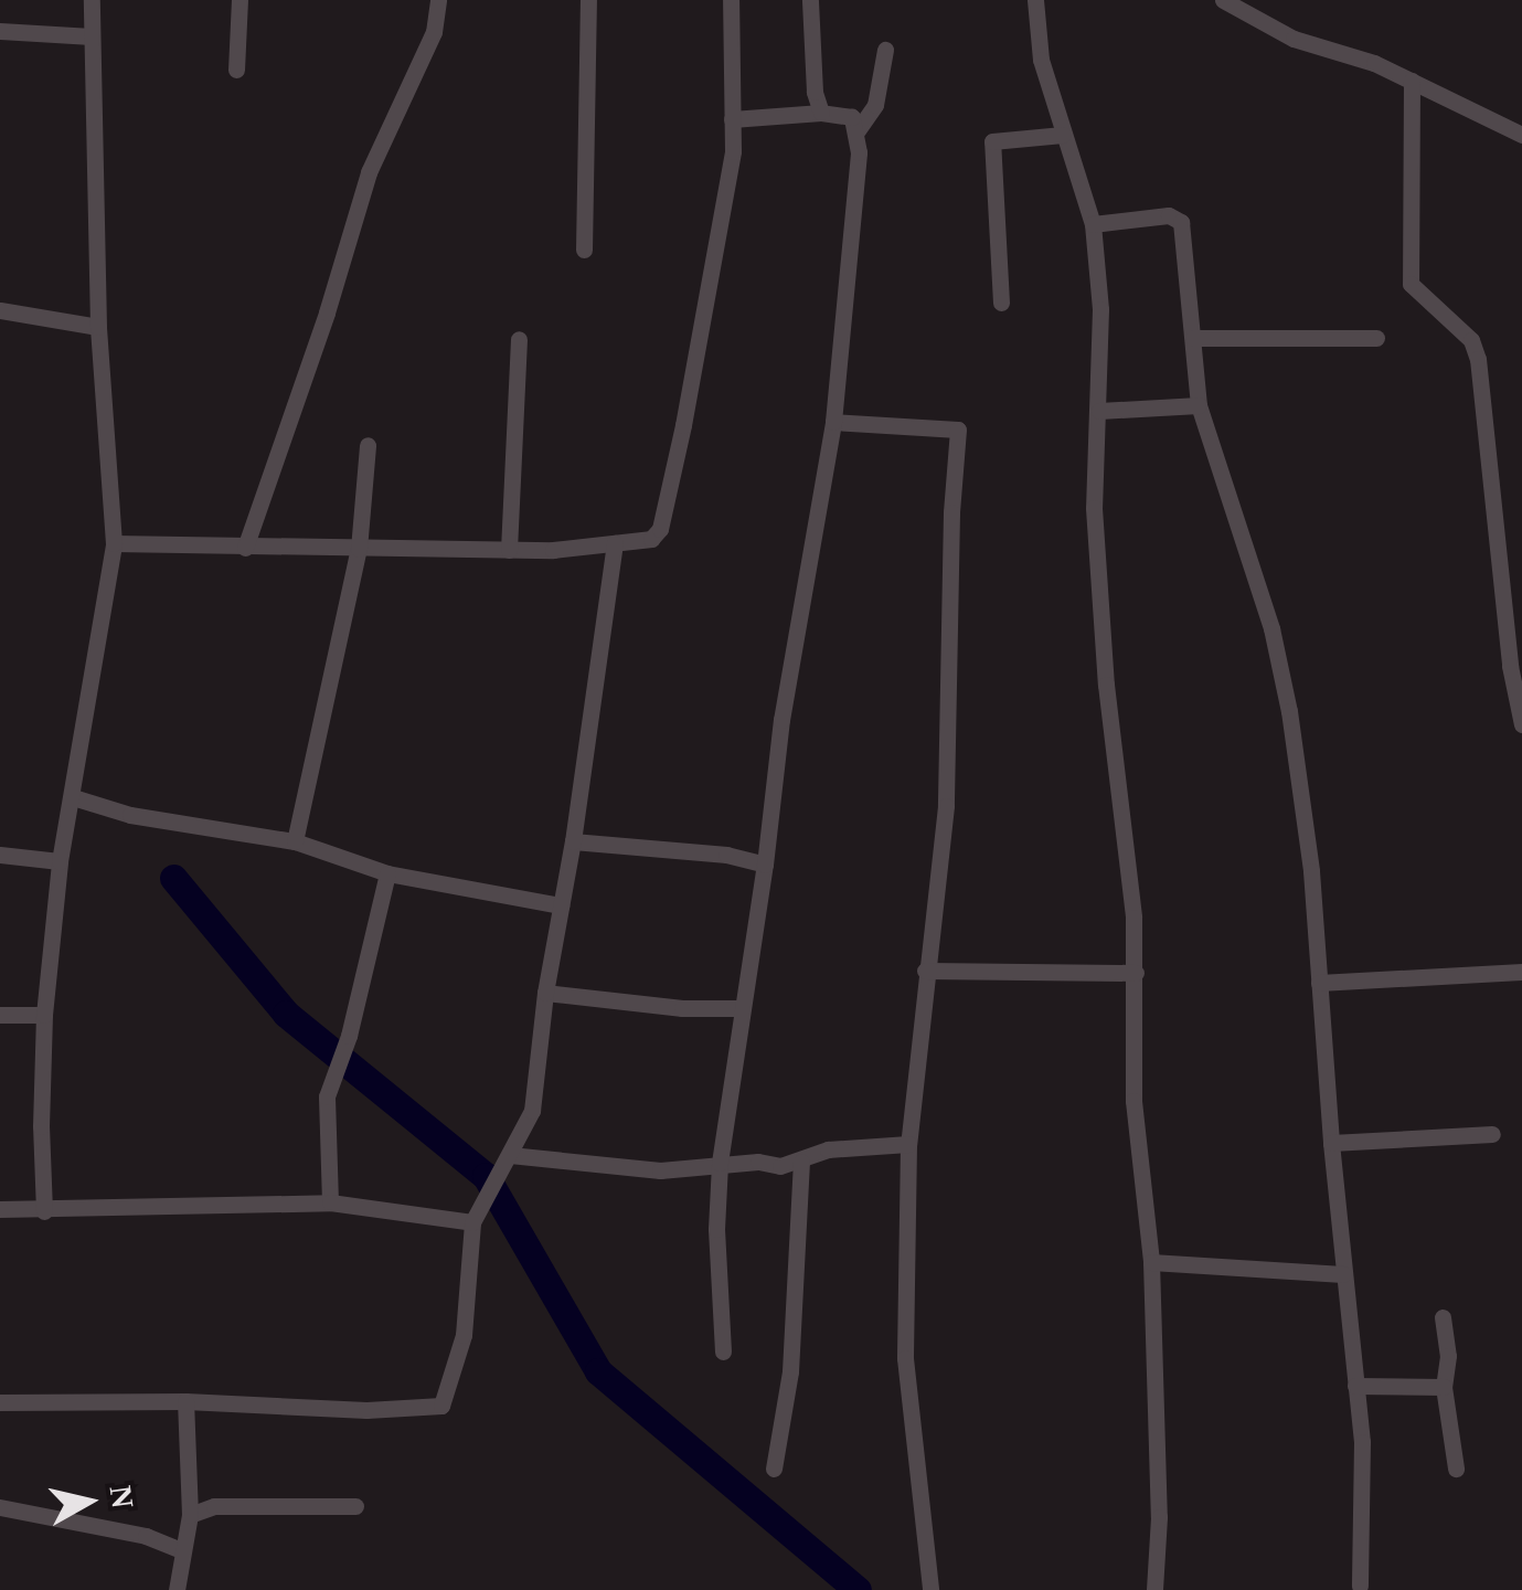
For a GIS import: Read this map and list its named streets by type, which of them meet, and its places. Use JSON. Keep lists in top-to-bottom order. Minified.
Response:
{"north":"right"}
